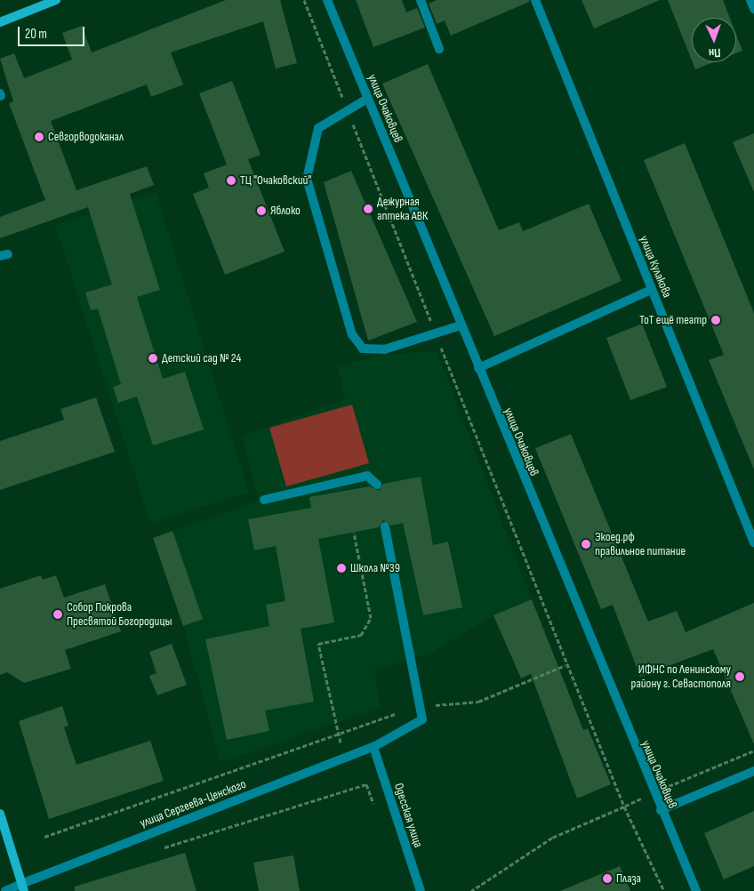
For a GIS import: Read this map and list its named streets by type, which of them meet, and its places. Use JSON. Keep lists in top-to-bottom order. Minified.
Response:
{"streets":{"street":["улица Очаковцев","улица Кулакова","улица Сергеева-Ценского","Одесская улица"]},"crossings":[["улица Сергеева-Ценского","Одесская улица"]],"places":["Севгорводоканал","ТЦ \"Очаковский\"","Дежурная аптека АВК","Яблоко","ТоТ ещё театр","Детский сад № 24","Экоед.рф правильное питание","Школа №39","Собор Покрова Пресвятой Богородицы","ИФНС по Ленинскому району г. Севастополя","Плаза"],"scale_bar":"20 m","north":"bottom"}
